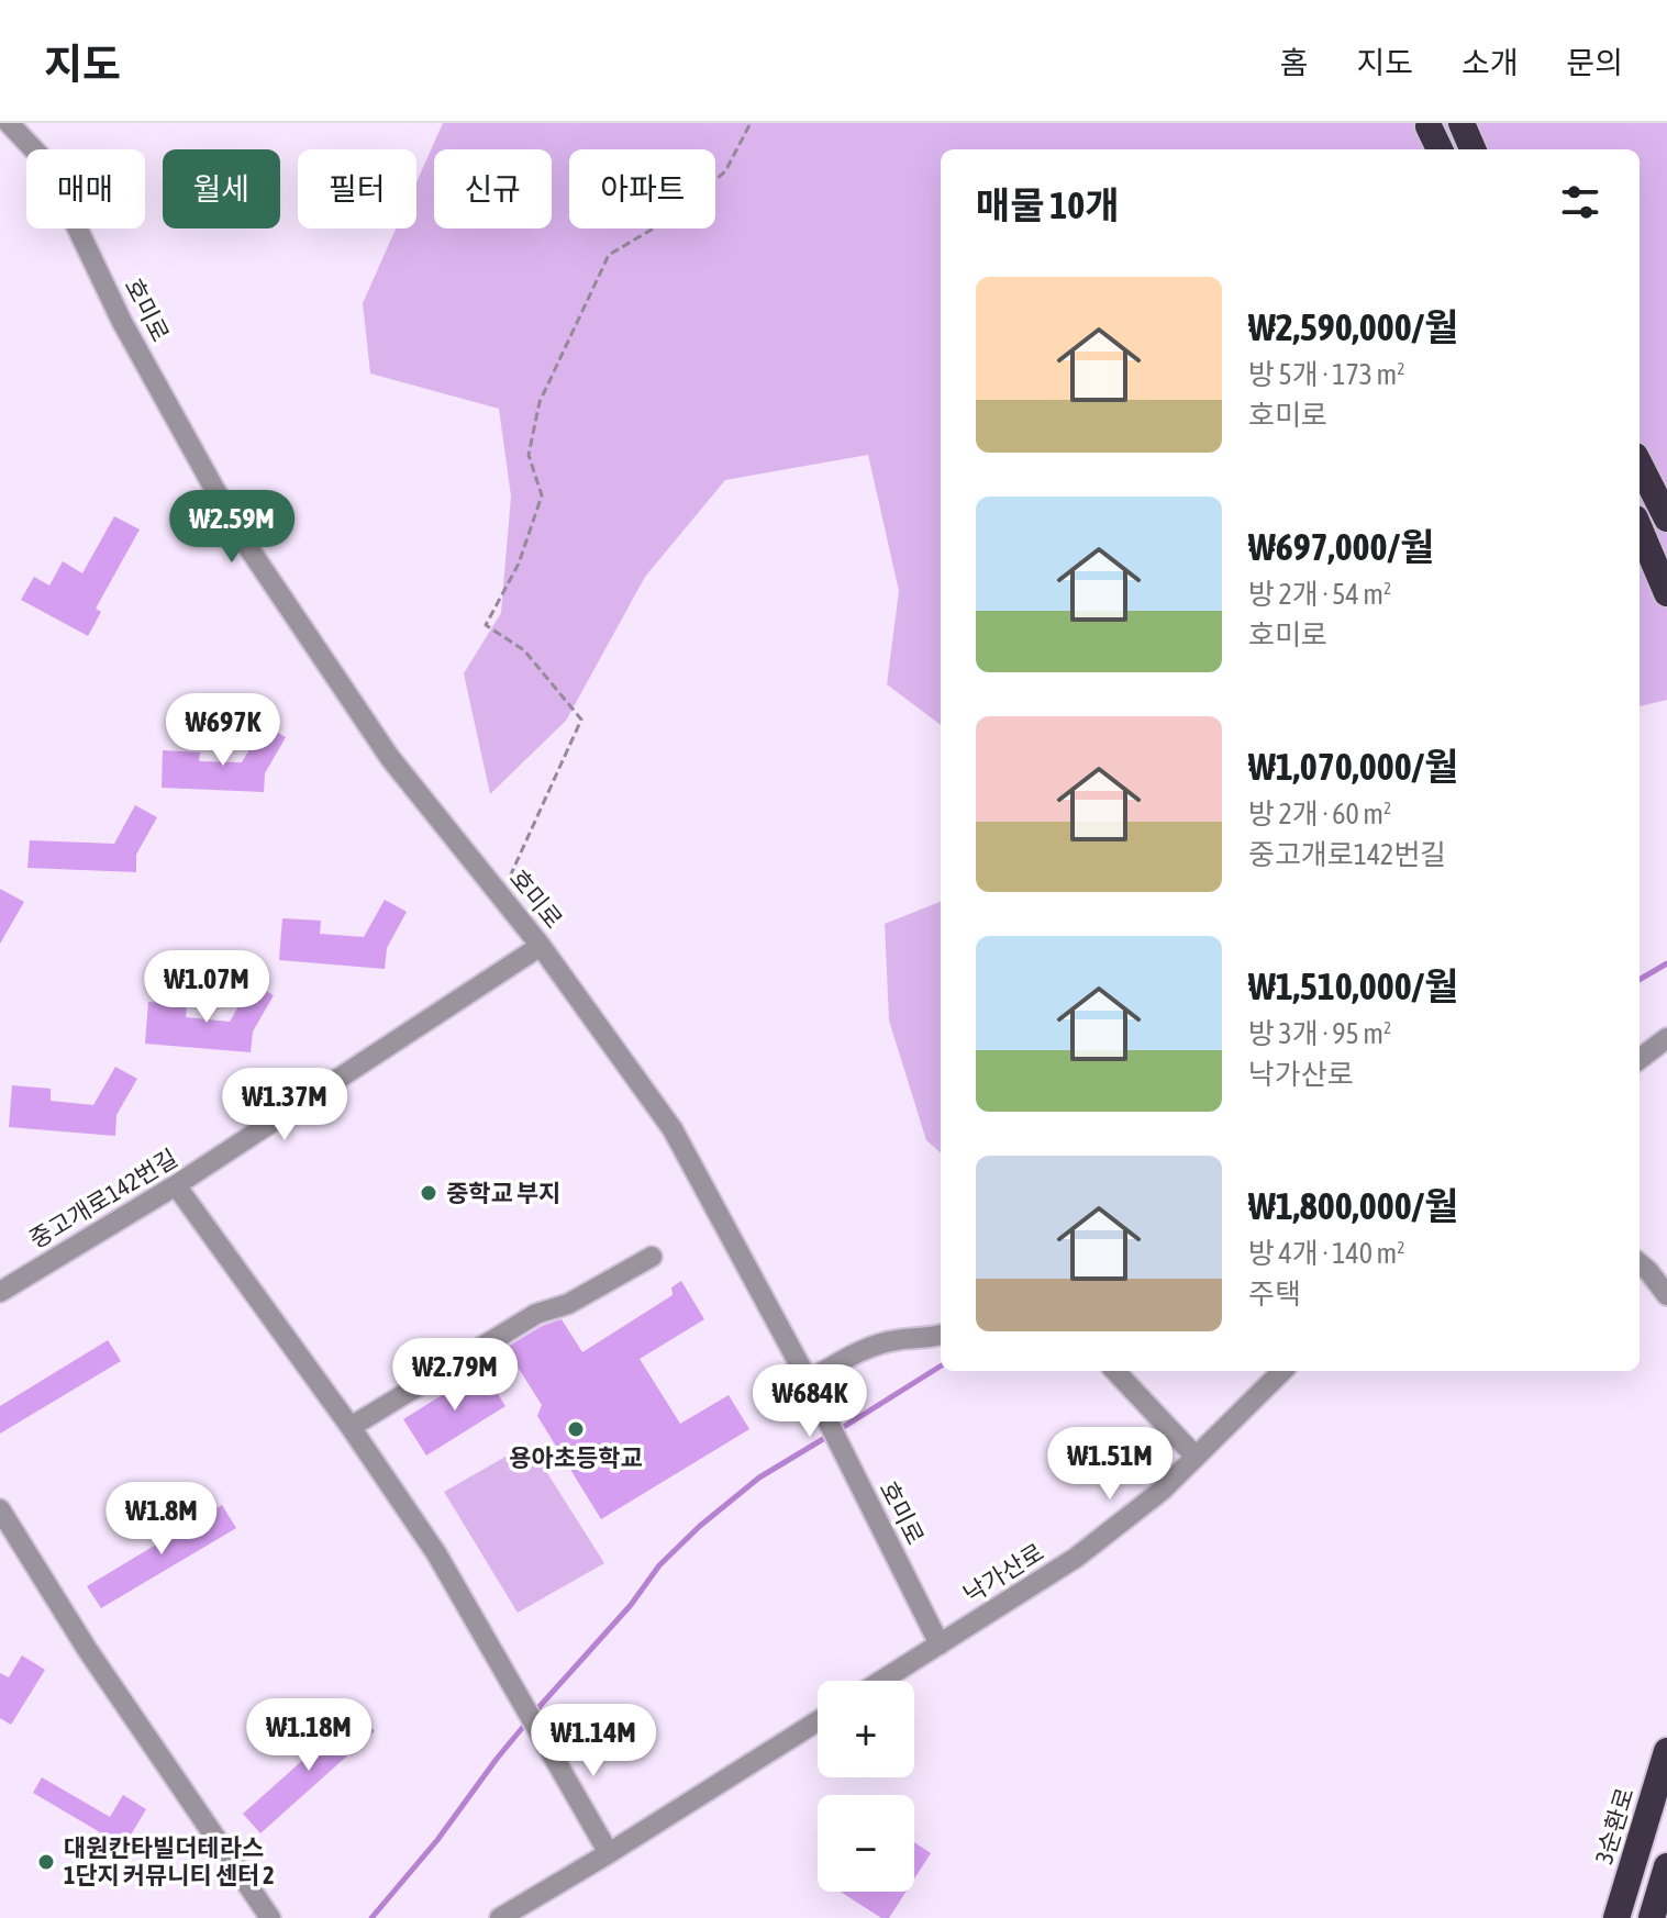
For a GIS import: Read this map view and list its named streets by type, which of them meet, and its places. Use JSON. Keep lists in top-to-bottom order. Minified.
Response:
{"streets":{"highway":["3순환로"],"street":["호미로","중고개로142번길","낙가산로"]},"crossings":[["호미로","중고개로142번길"],["호미로","낙가산로"]],"places":["중학교 부지","용아초등학교","대원칸타빌더테라스 1단지 커뮤니티 센터 2"],"page":{"header":"지도","nav":["홈","지도","소개","문의"],"chip":["매매","월세","필터","신규","아파트"],"heading":"매물 10개","list":[{"name":"₩2,590,000/월","note":"방 5개 · 173 m² · 호미로"},{"name":"₩697,000/월","note":"방 2개 · 54 m² · 호미로"},{"name":"₩1,070,000/월","note":"방 2개 · 60 m² · 중고개로142번길"},{"name":"₩1,510,000/월","note":"방 3개 · 95 m² · 낙가산로"},{"name":"₩1,800,000/월","note":"방 4개 · 140 m² · 주택"}],"price":["₩2.59M","₩697K","₩1.07M","₩1.37M","₩2.79M","₩684K","₩1.51M","₩1.8M","₩1.18M","₩1.14M"],"map_buttons":["+","−"]}}
